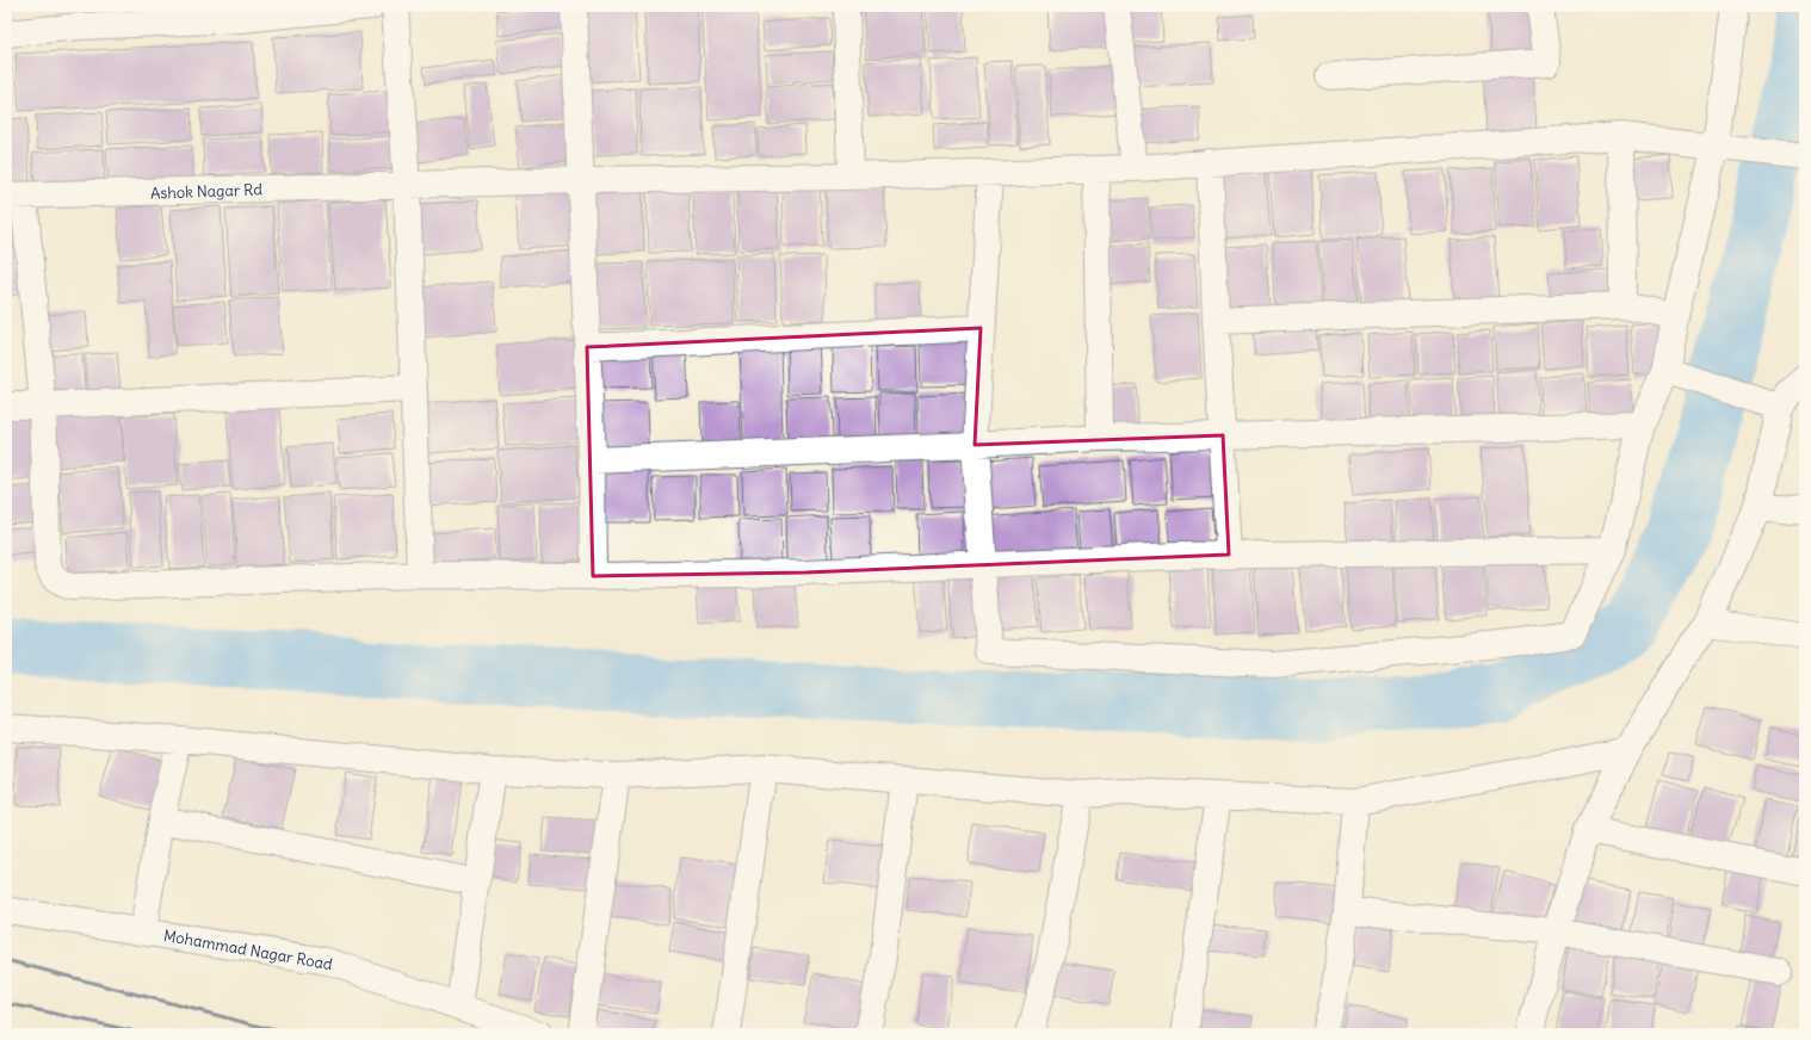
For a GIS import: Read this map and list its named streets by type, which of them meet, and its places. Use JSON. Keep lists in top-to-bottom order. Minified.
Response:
{"streets":{"street":["Ashok Nagar Rd","Mohammad Nagar Road"]}}
